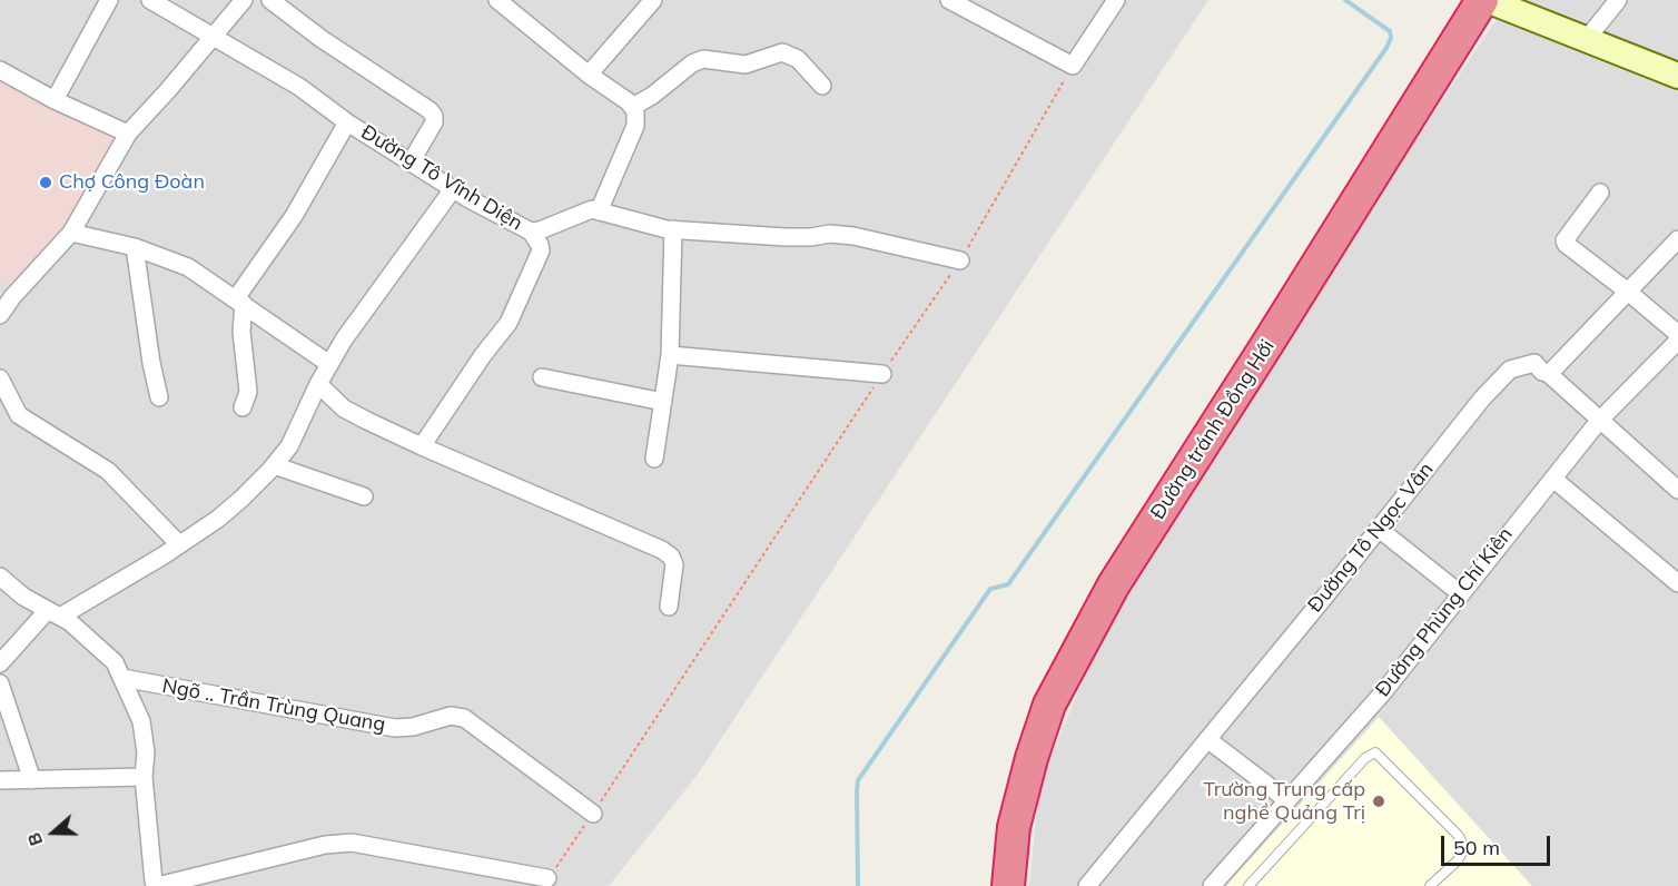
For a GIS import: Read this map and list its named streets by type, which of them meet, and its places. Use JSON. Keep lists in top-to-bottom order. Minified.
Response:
{"streets":{"highway":["Đường tránh Đồng Hới"],"street":["Đường Tô Vĩnh Diện","Đường Tô Ngọc Vân","Đường Phùng Chí Kiên","Ngõ .. Trần Trùng Quang"]},"places":["Chợ Công Đoàn","Trường Trung cấp nghề Quảng Trị"],"scale_bar":"50 m","north":"left"}
